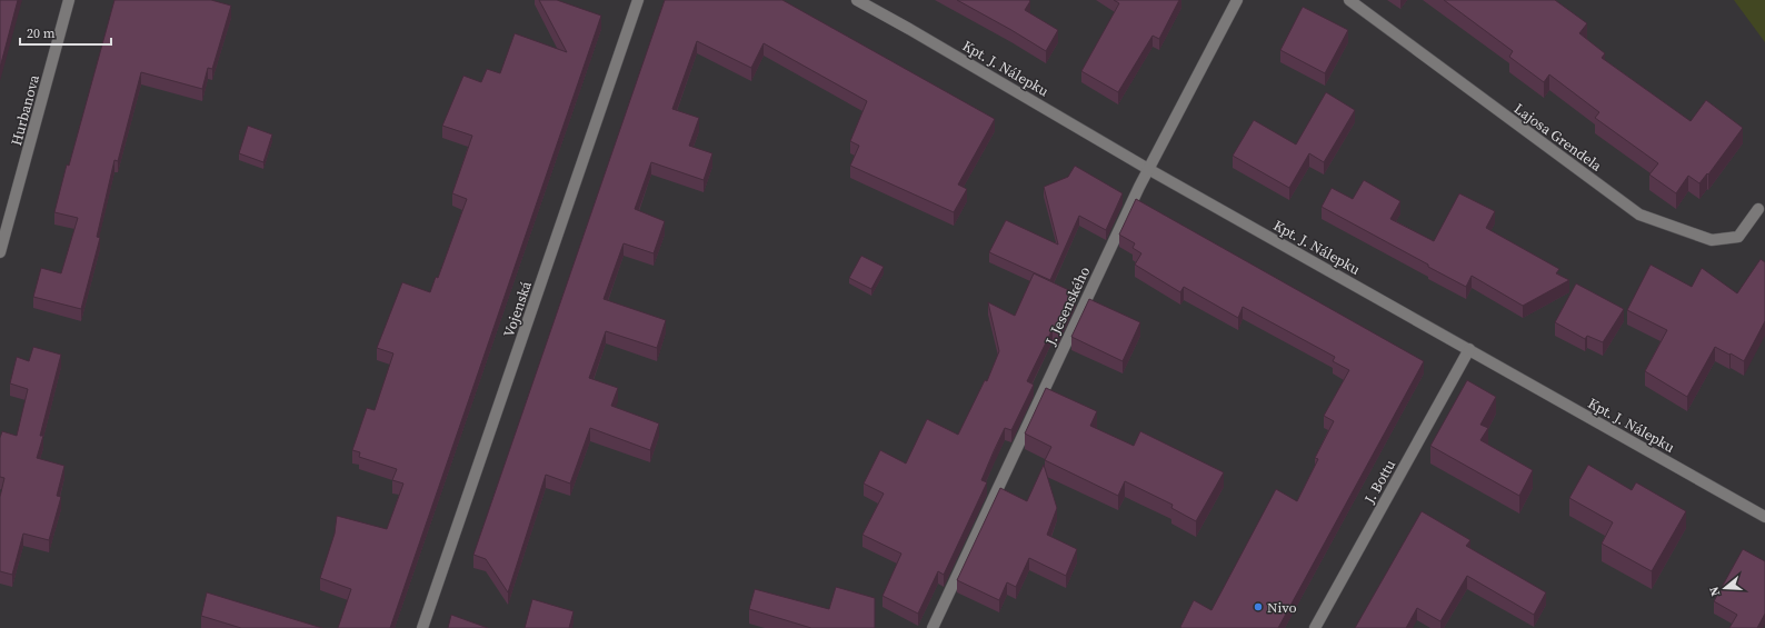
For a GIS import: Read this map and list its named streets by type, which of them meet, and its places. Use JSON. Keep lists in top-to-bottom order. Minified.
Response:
{"streets":{"street":["Kpt. J. Nálepku","Hurbanova","Lajosa Grendela","J. Jesenského","Vojenská","J. Bottu"]},"crossings":[["Kpt. J. Nálepku","J. Jesenského"],["Kpt. J. Nálepku","J. Bottu"]],"places":["Nivo"],"scale_bar":"20 m","north":"left"}
